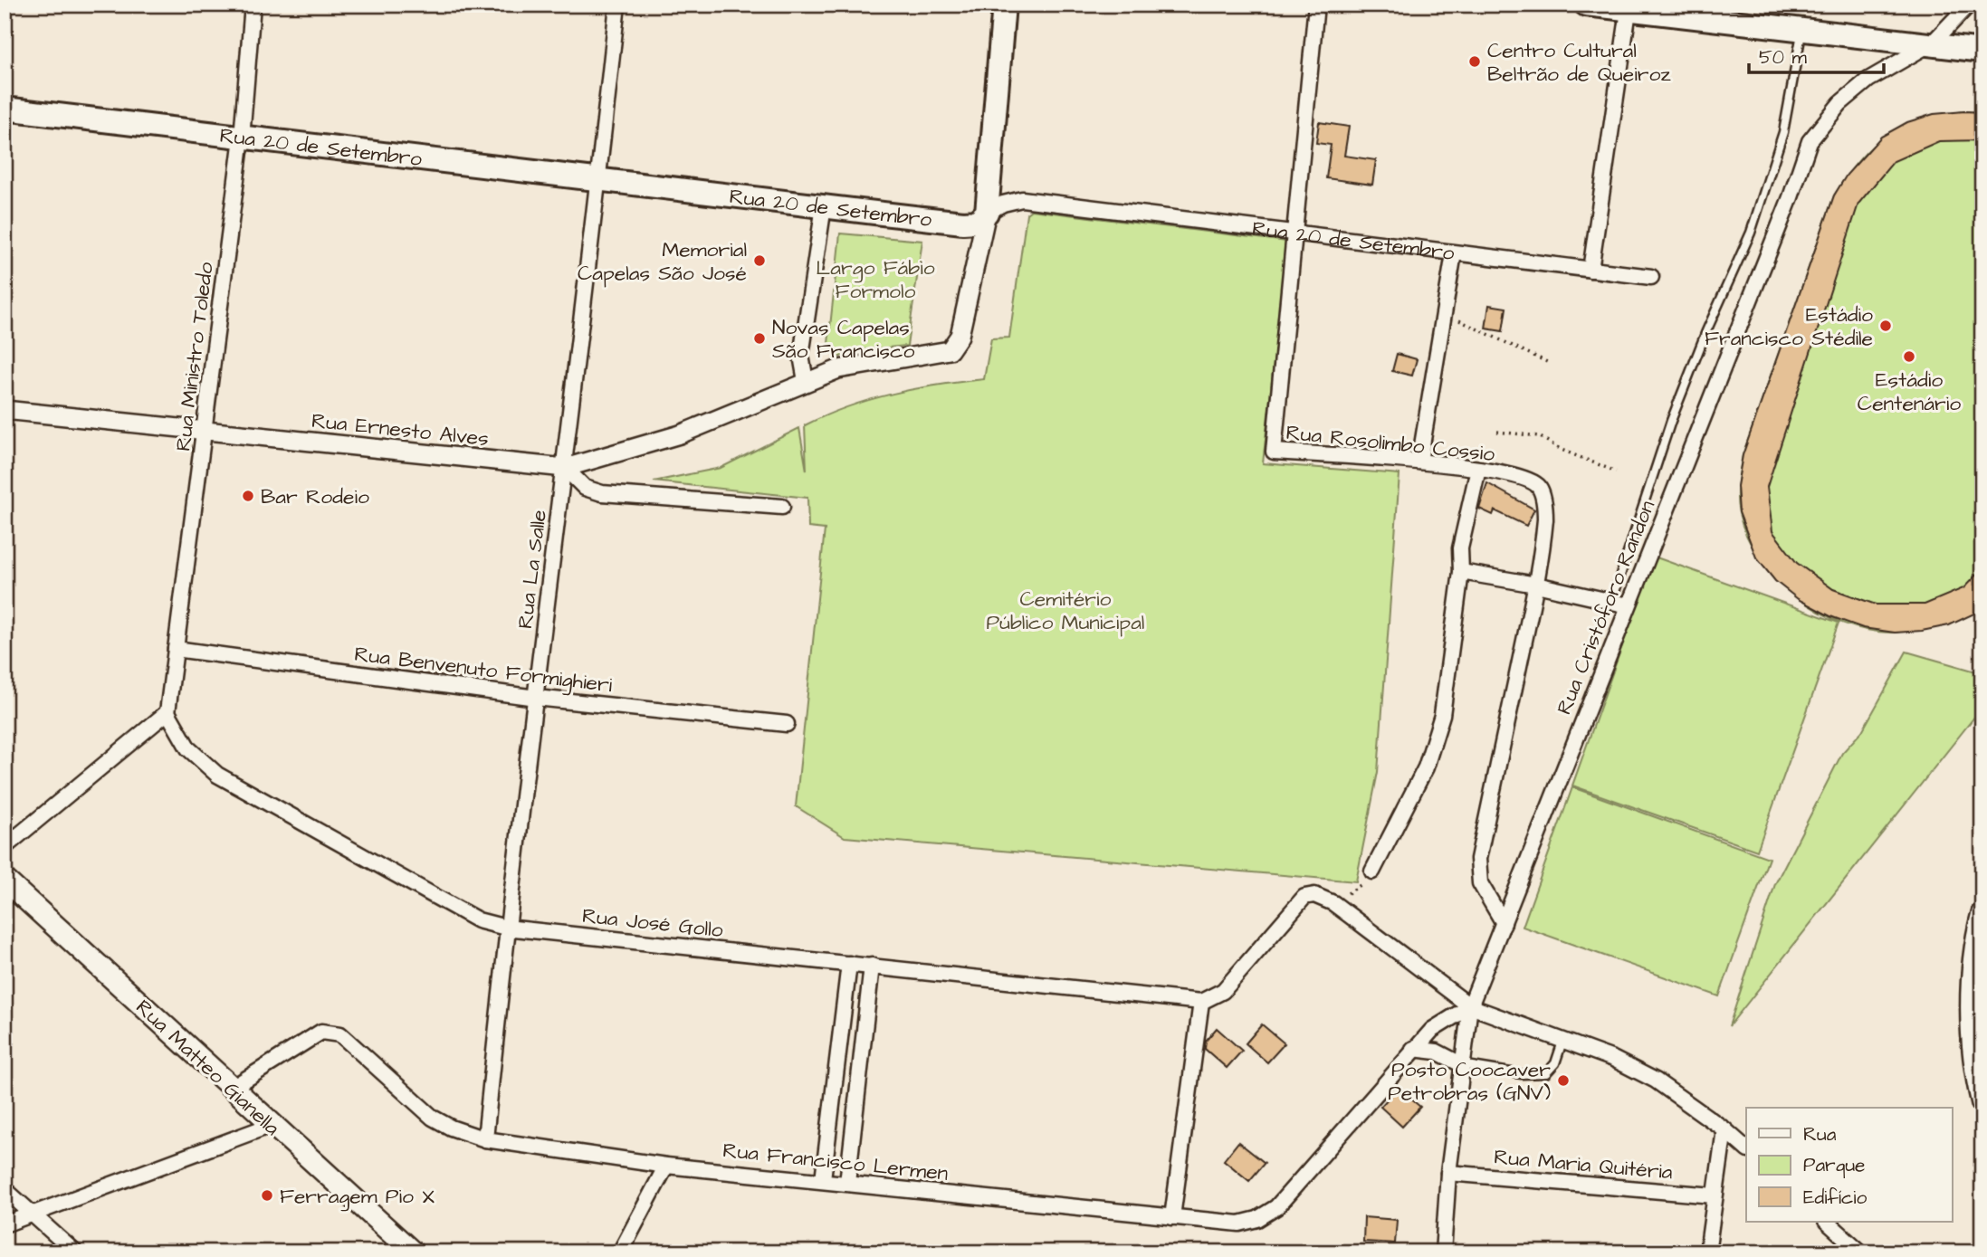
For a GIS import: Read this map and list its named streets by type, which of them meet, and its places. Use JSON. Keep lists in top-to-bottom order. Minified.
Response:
{"streets":{"main road":["Rua 20 de Setembro","Rua Matteo Gianella"],"street":["Rua Ministro Toledo","Rua Ernesto Alves","Rua Rosolimbo Cossio","Rua La Salle","Rua Cristóforo Randon","Rua Benvenuto Formighieri","Rua José Gollo","Rua Francisco Lermen","Rua Maria Quitéria"]},"crossings":[["Rua 20 de Setembro","Rua Ministro Toledo"],["Rua 20 de Setembro","Rua Rosolimbo Cossio"],["Rua 20 de Setembro","Rua La Salle"],["Rua Ministro Toledo","Rua Ernesto Alves"],["Rua Ministro Toledo","Rua Benvenuto Formighieri"],["Rua Ministro Toledo","Rua José Gollo"],["Rua Ernesto Alves","Rua La Salle"],["Rua La Salle","Rua Benvenuto Formighieri"],["Rua La Salle","Rua José Gollo"],["Rua La Salle","Rua Francisco Lermen"],["Rua Cristóforo Randon","Rua Francisco Lermen"],["Rua Cristóforo Randon","Rua Maria Quitéria"],["Rua Matteo Gianella","Rua Francisco Lermen"]],"parks":["Largo Fábio Formolo","Cemitério Público Municipal"],"places":["Centro Cultural Beltrão de Queiroz","Memorial Capelas São José","Estádio Francisco Stédile","Novas Capelas São Francisco","Estádio Centenário","Bar Rodeio","Posto Coocaver Petrobras (GNV)","Ferragem Pio X"],"legend":["Rua","Parque","Edifício"],"scale_bar":"50 m"}
